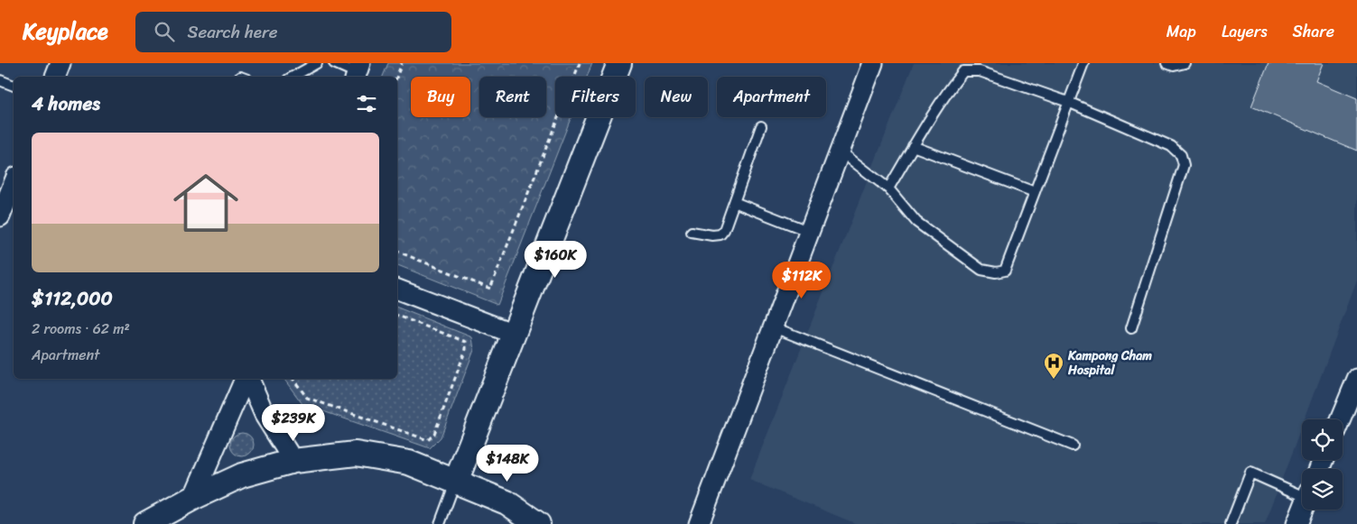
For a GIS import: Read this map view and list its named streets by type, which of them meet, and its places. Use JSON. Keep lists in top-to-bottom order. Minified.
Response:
{"places":{"hospital":["Kampong Cham Hospital"]},"page":{"header":"Keyplace","search":"Search here","nav":["Map","Layers","Share"],"chip":["Buy","Rent","Filters","New","Apartment"],"heading":"4 homes","list":[{"name":"$112,000","note":"2 rooms · 62 m² · Apartment"}],"price":["$160K","$112K","$239K","$148K"]}}
